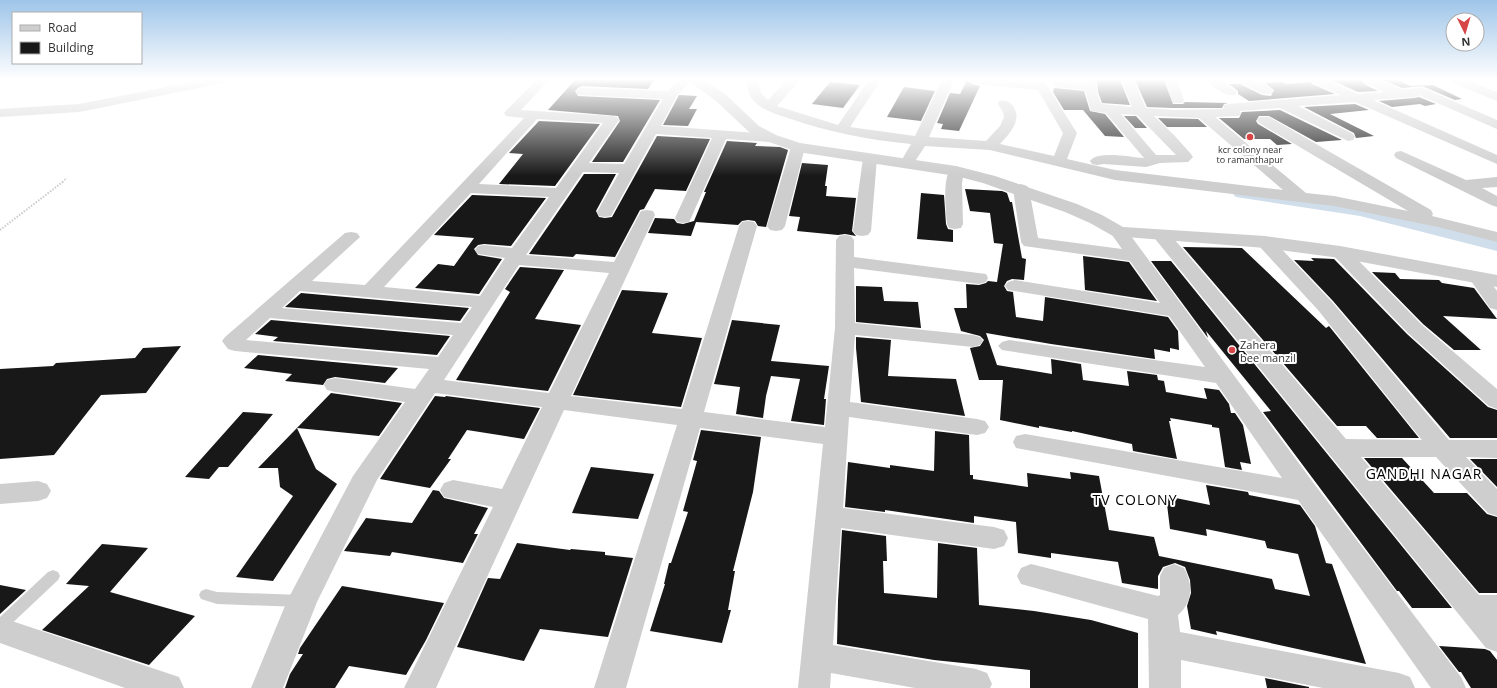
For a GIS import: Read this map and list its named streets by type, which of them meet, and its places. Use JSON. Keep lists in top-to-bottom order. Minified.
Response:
{"districts":["GANDHI NAGAR","TV COLONY"],"places":["kcr colony near to ramanthapur","Zahera bee manzil"],"legend":["Road","Building"],"north":"bottom"}
